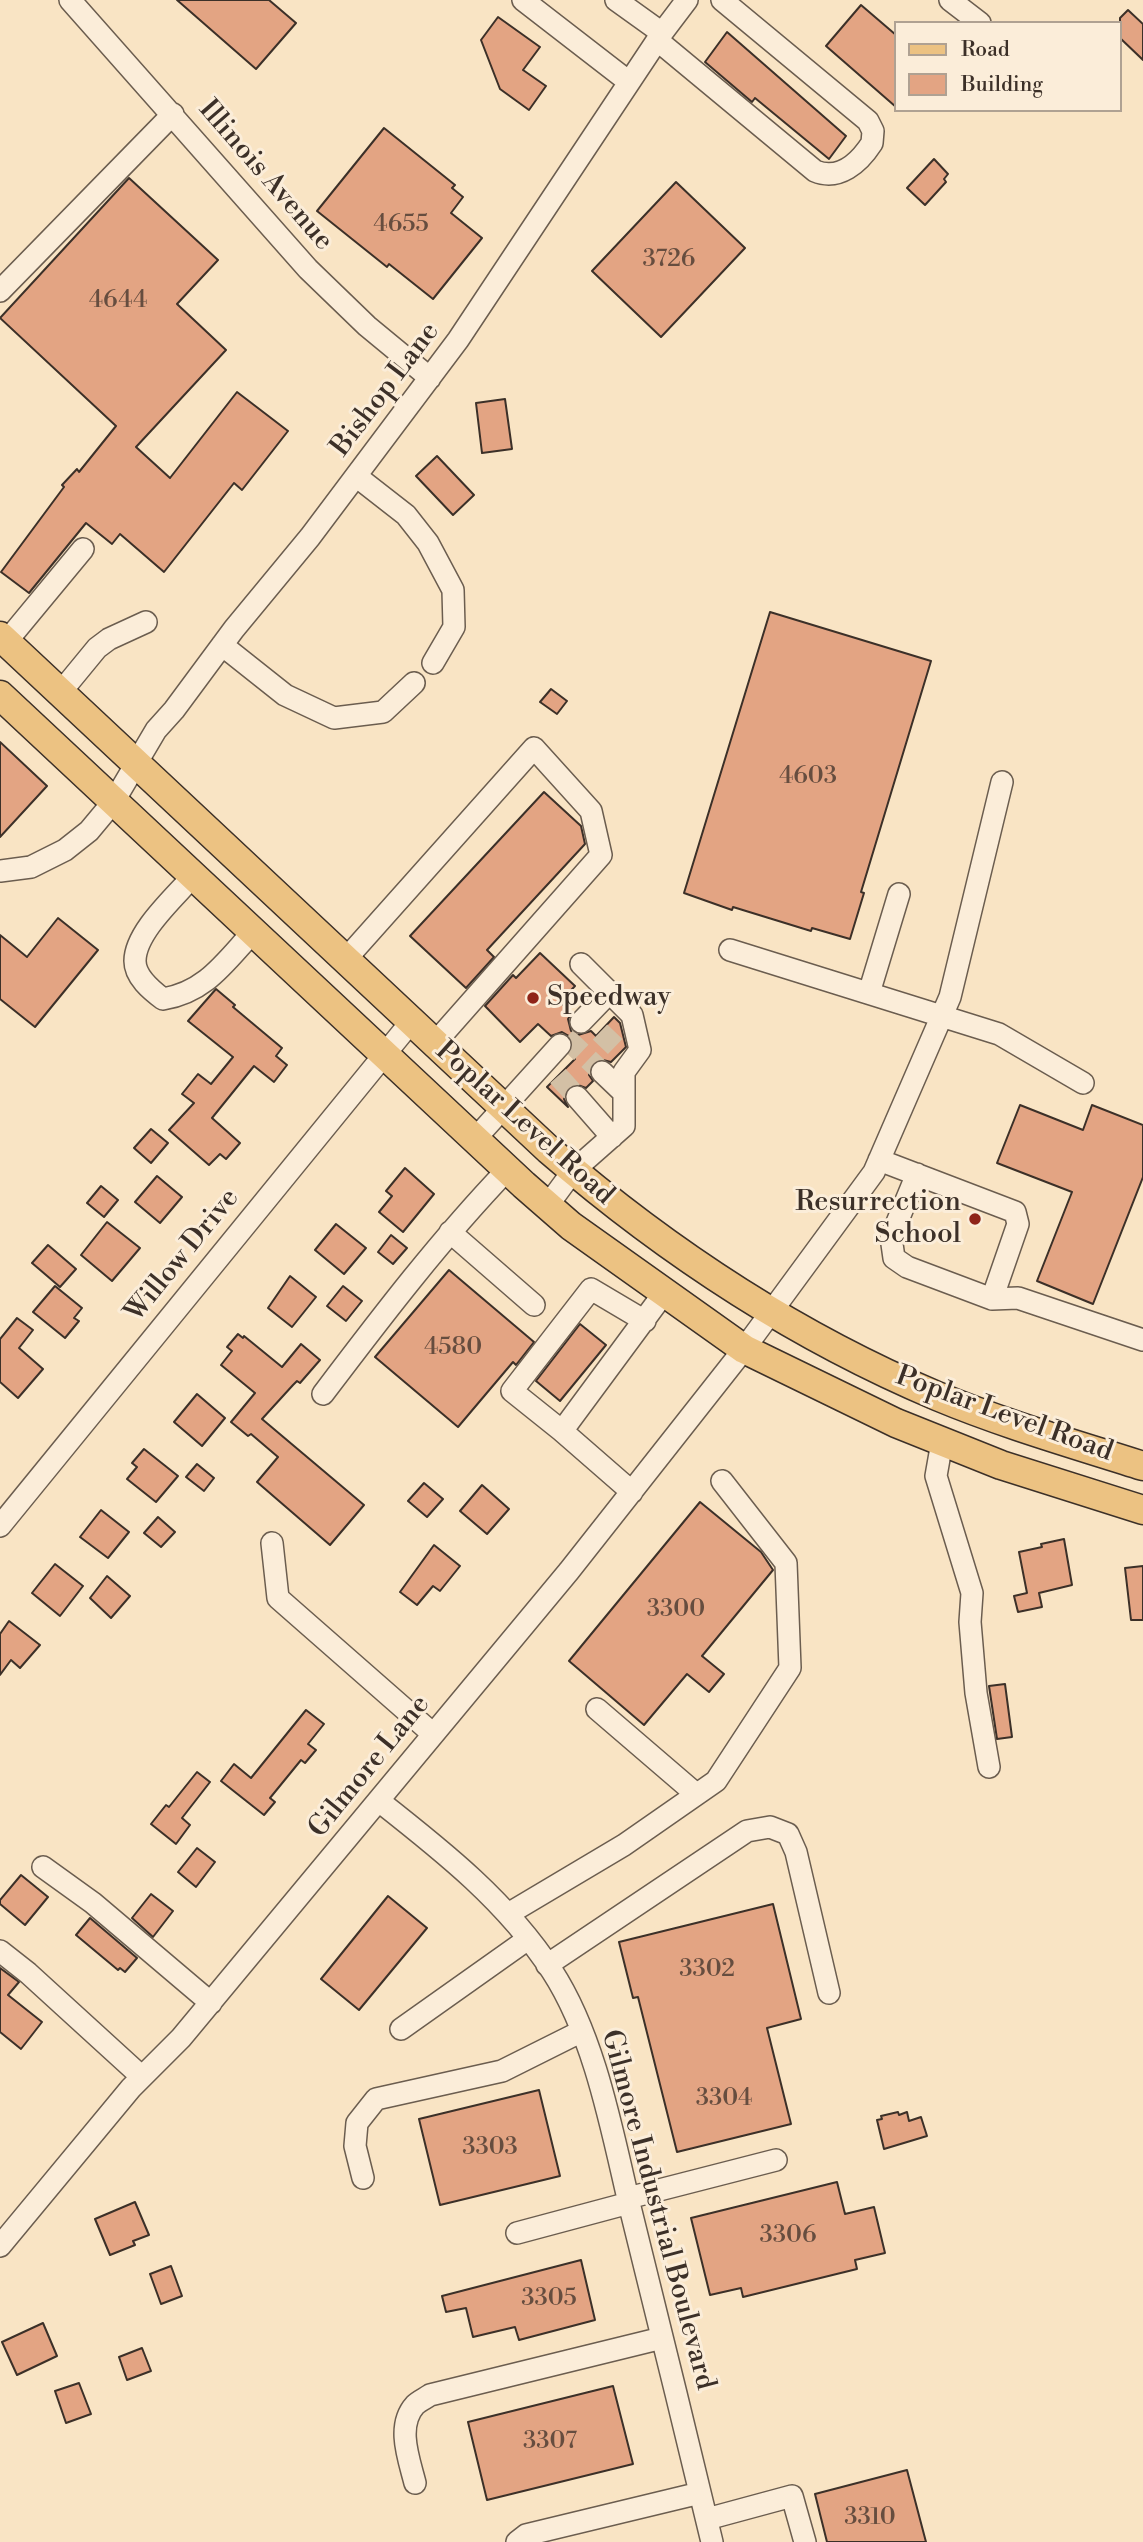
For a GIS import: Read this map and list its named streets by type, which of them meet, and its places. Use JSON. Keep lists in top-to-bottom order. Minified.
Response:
{"streets":{"main road":["Poplar Level Road"],"street":["Illinois Avenue","Bishop Lane","Willow Drive","Gilmore Lane","Gilmore Industrial Boulevard"]},"crossings":[["Illinois Avenue","Bishop Lane"],["Bishop Lane","Poplar Level Road"],["Poplar Level Road","Willow Drive"],["Poplar Level Road","Gilmore Lane"],["Gilmore Lane","Gilmore Industrial Boulevard"]],"places":["Speedway","Resurrection School"],"house_numbers":["4655","3726","4644","4603","4580","3300","3302","3304","3303","3306","3305","3307","3310"],"legend":["Road","Building"]}
